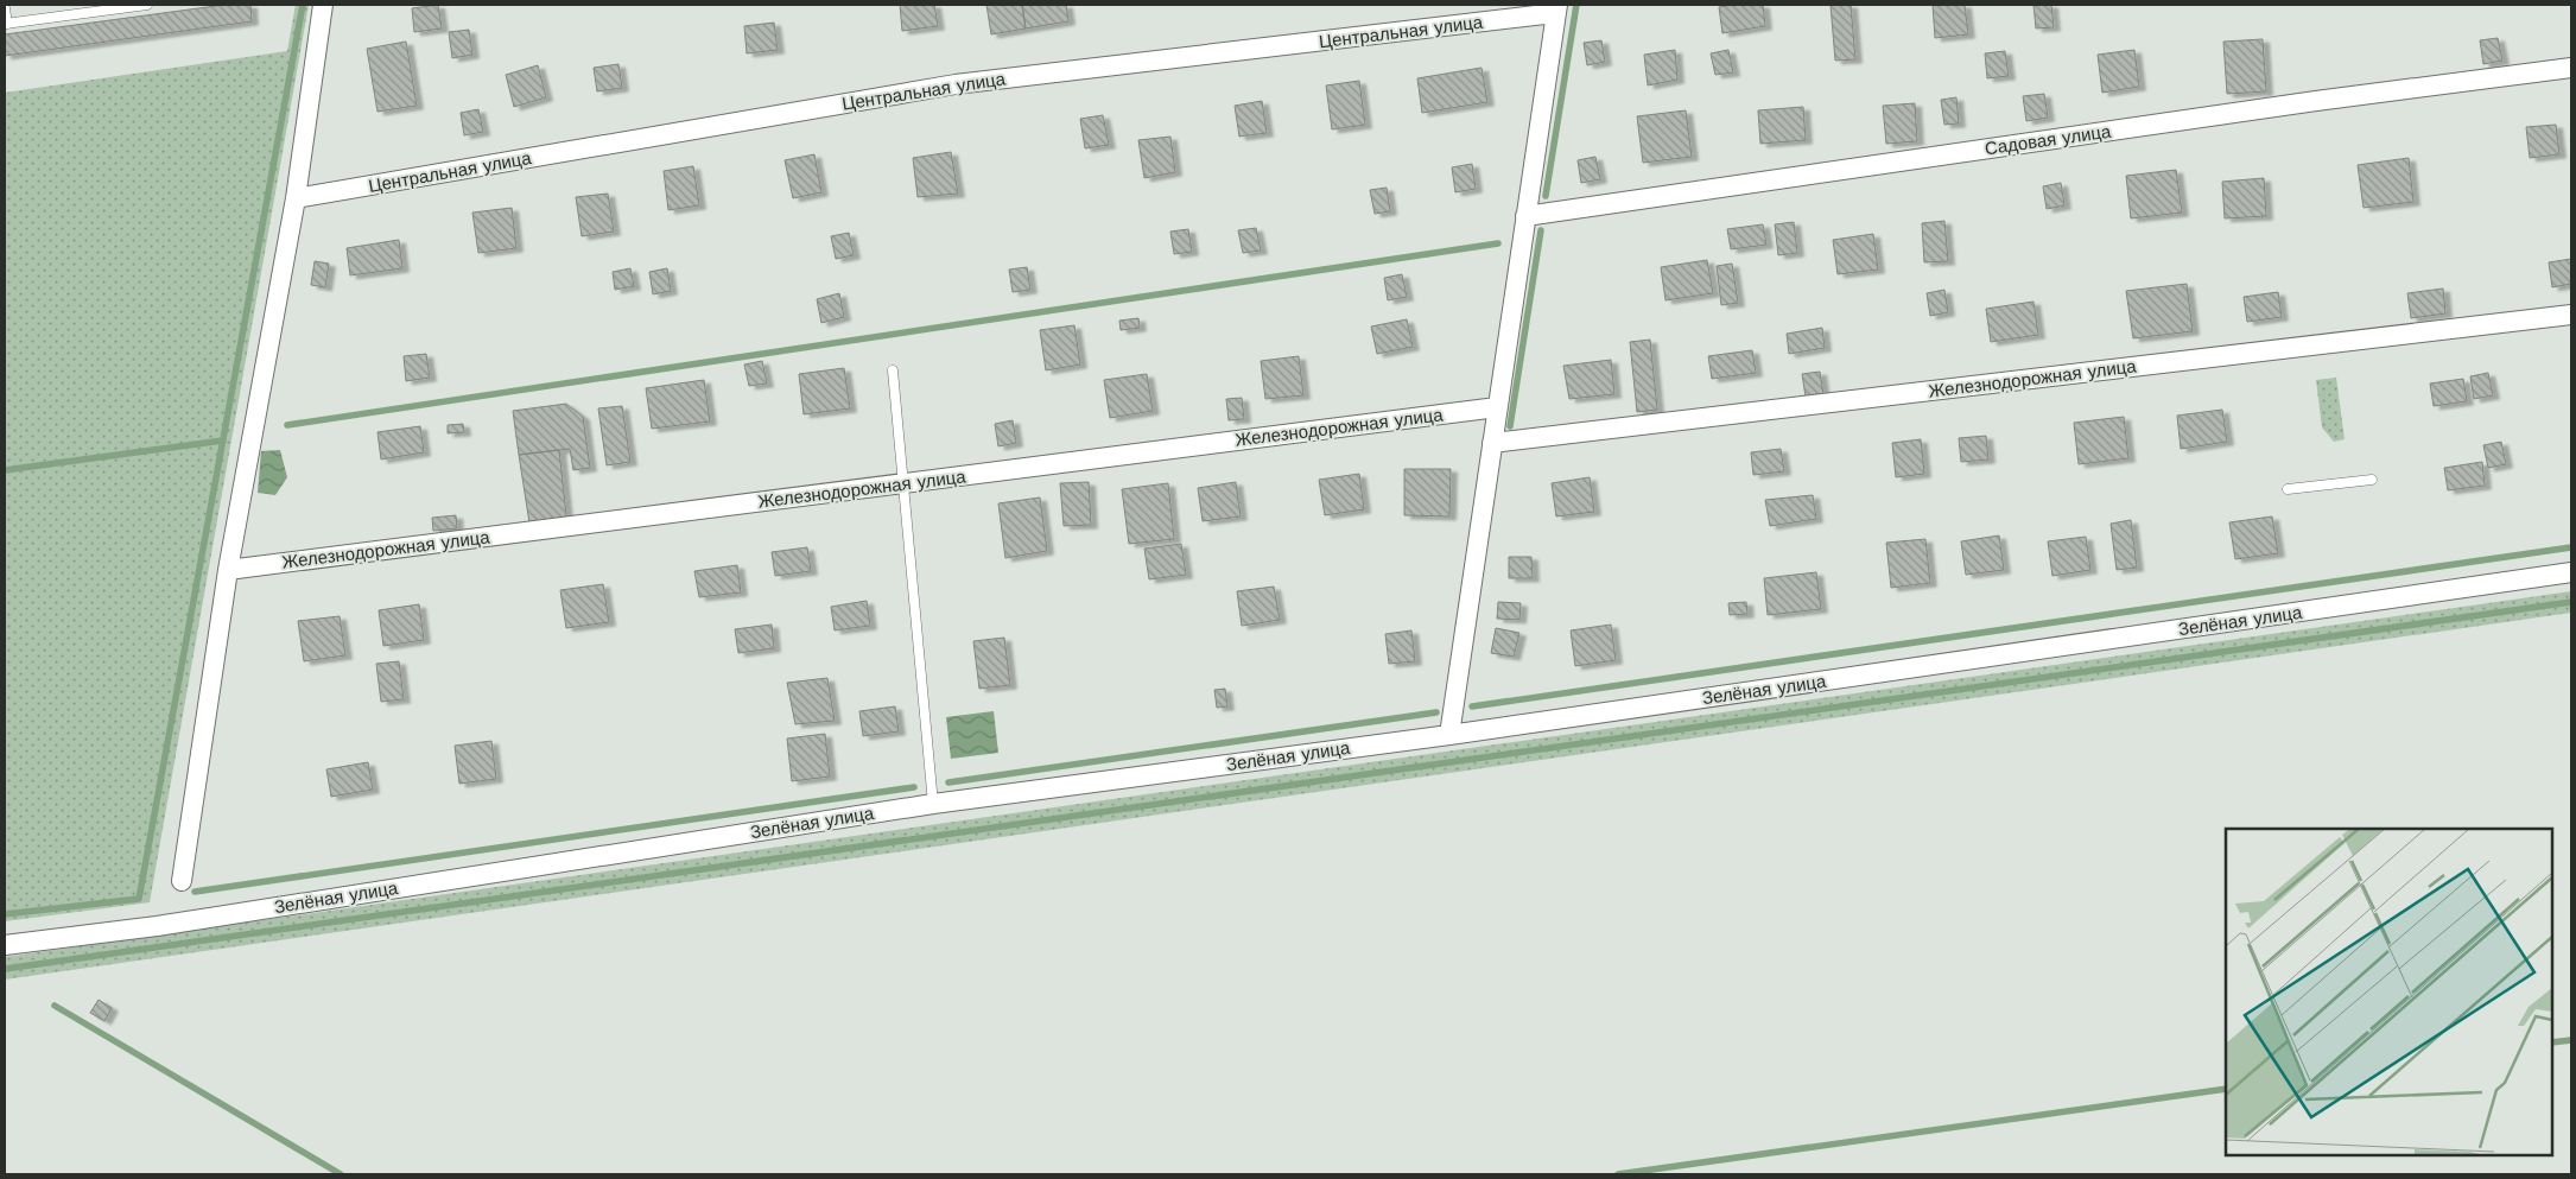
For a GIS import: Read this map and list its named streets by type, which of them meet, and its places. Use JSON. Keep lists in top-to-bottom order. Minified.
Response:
{"streets":{"street":["Центральная улица","Садовая улица","Железнодорожная улица","Зелёная улица"]}}
